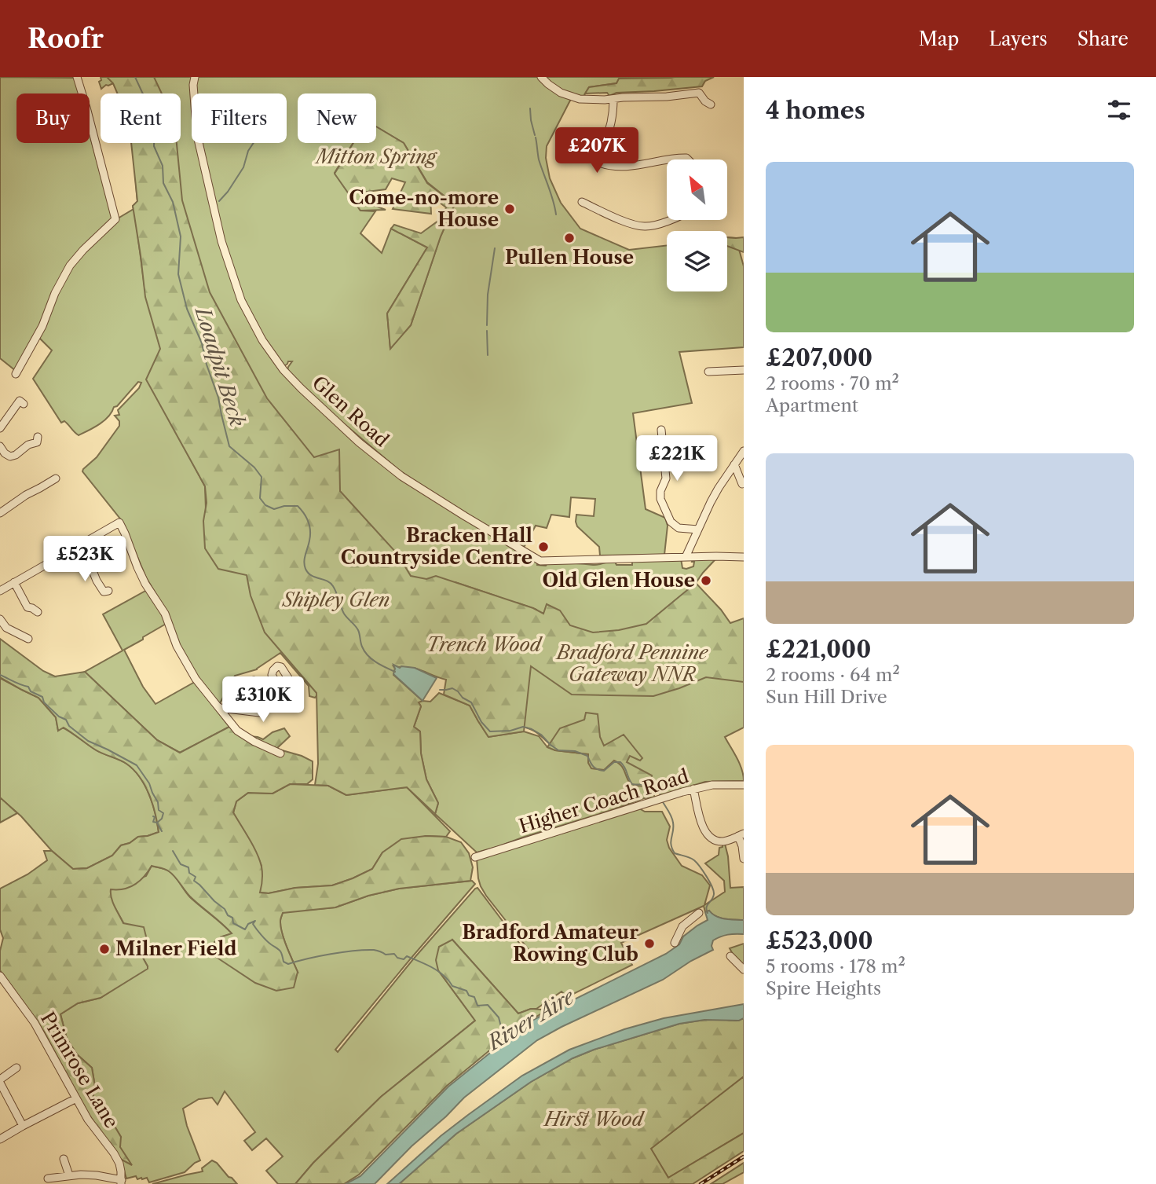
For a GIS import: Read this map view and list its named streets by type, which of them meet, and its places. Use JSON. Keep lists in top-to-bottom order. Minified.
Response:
{"streets":{"street":["Glen Road","Higher Coach Road","Primrose Lane"]},"water":["Loadpit Beck","River Aire"],"parks":["Mitton Spring","Shipley Glen","Trench Wood","Bradford Pennine Gateway NNR","Hirst Wood"],"places":["Come-no-more House","Pullen House","Bracken Hall Countryside Centre","Old Glen House","Bradford Amateur Rowing Club","Milner Field"],"north":"top left","page":{"header":"Roofr","nav":["Map","Layers","Share"],"heading":"4 homes","chip":["Buy","Rent","Filters","New"],"price":["£207K","£221K","£523K","£310K"],"list":[{"name":"£207,000","note":"2 rooms · 70 m² · Apartment"},{"name":"£221,000","note":"2 rooms · 64 m² · Sun Hill Drive"},{"name":"£523,000","note":"5 rooms · 178 m² · Spire Heights"}]}}
